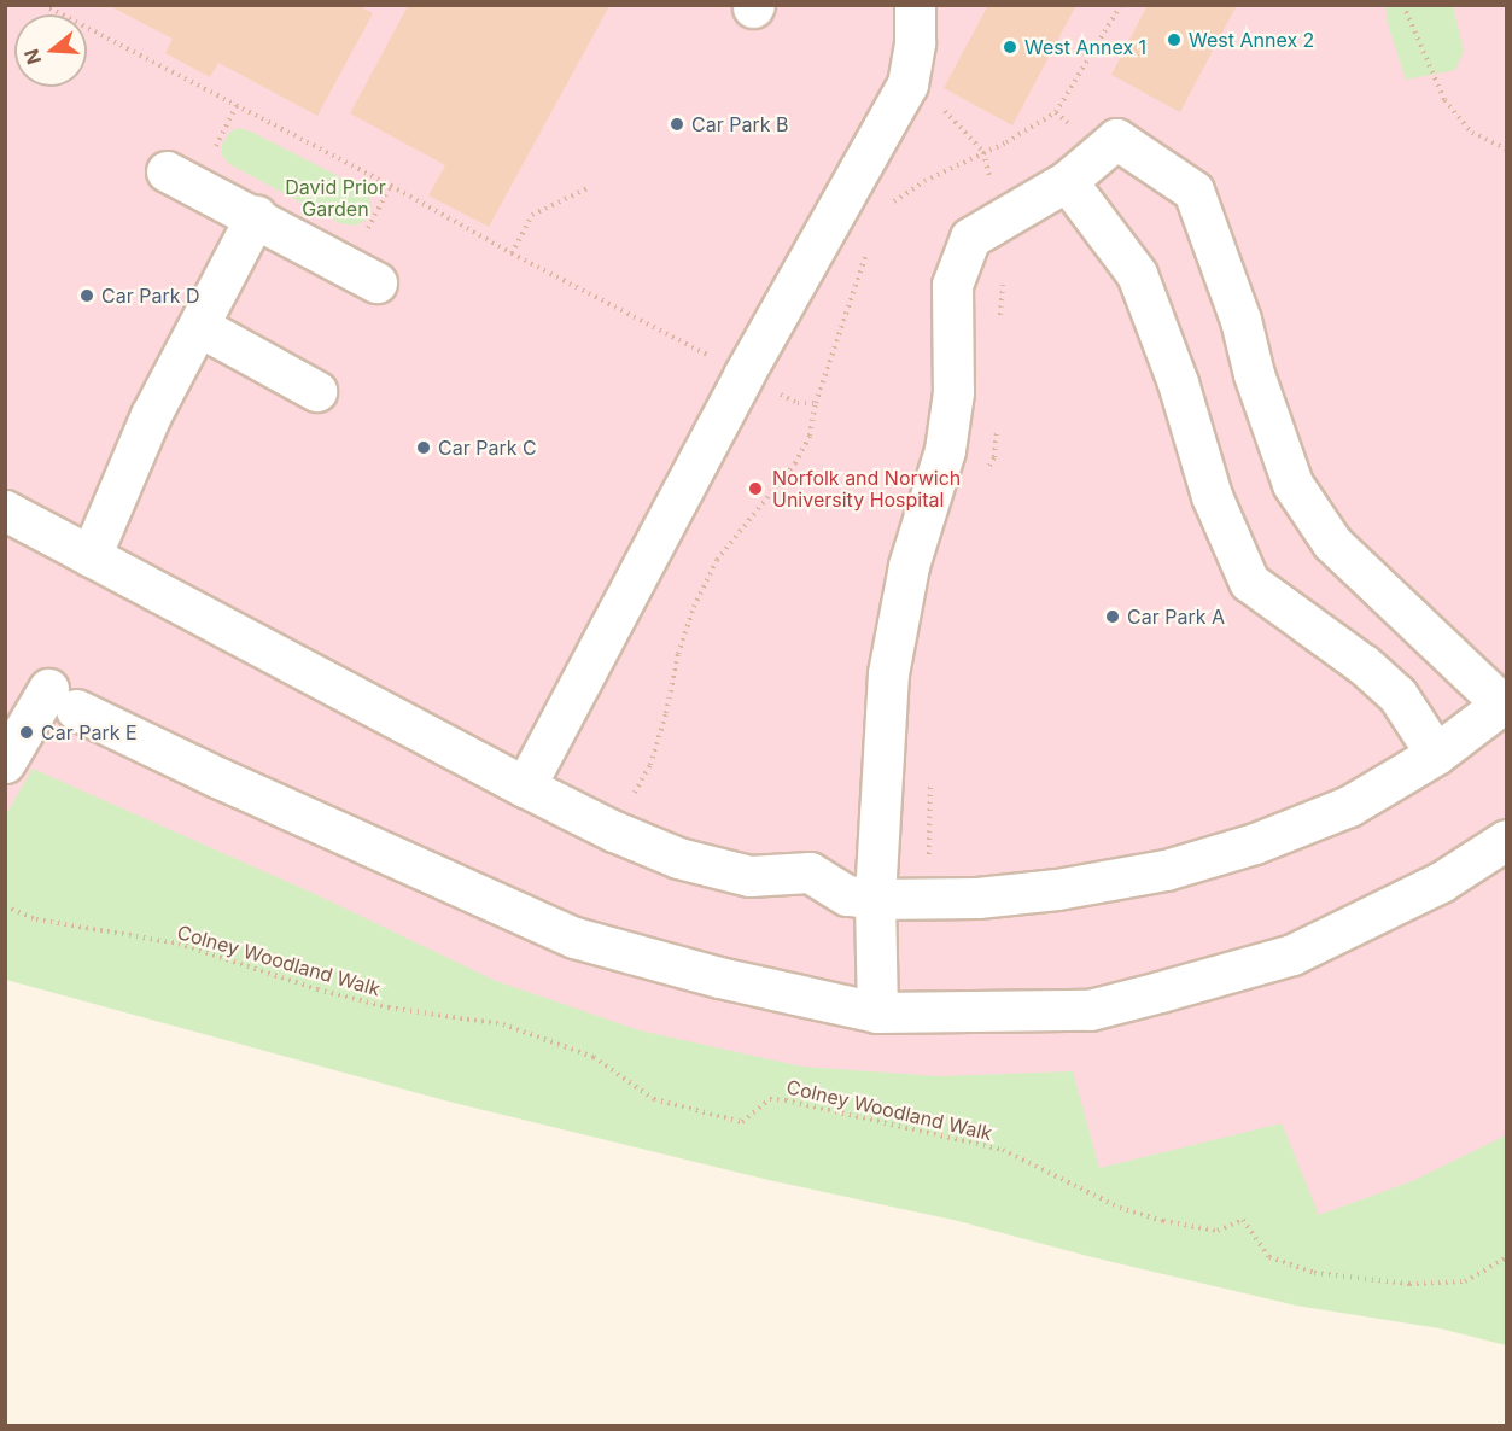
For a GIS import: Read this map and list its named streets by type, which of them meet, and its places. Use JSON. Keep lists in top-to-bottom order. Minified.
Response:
{"streets":{"path":["Colney Woodland Walk"]},"parks":["David Prior Garden"],"places":["West Annex 2","West Annex 1","Car Park B","Car Park D","Car Park C","Norfolk and Norwich University Hospital","Car Park A","Car Park E"],"north":"left"}
